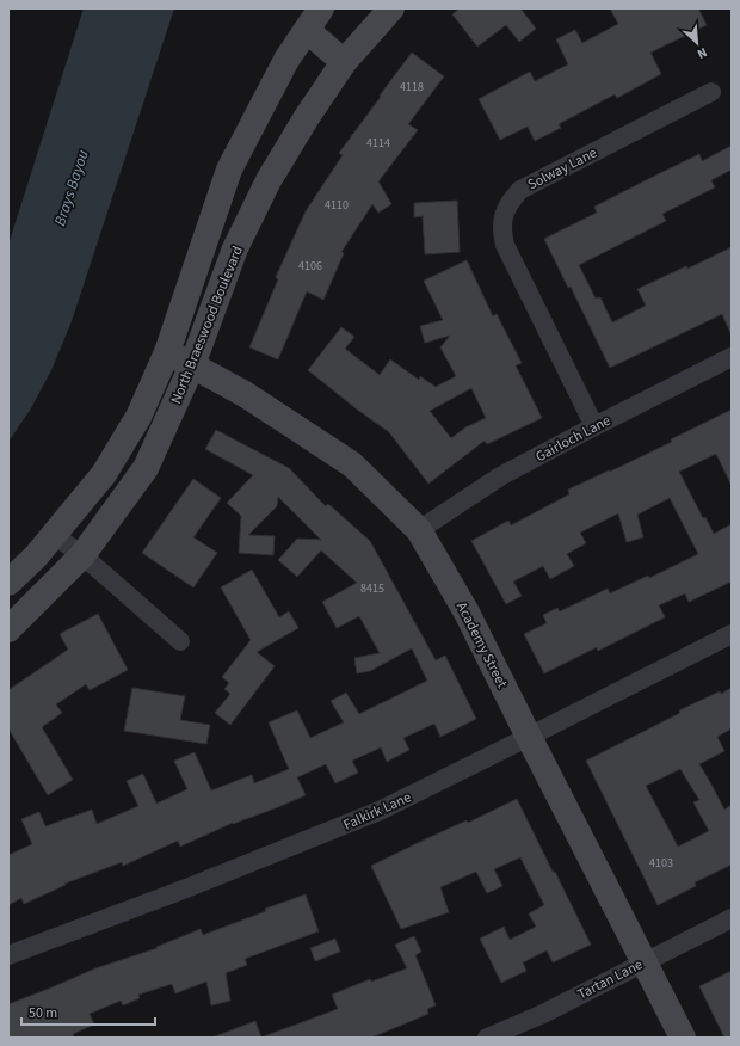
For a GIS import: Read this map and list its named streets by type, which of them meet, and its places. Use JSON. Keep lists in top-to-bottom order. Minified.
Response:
{"streets":{"main road":["North Braeswood Boulevard","Academy Street"],"street":["Solway Lane","Gairloch Lane","Falkirk Lane","Tartan Lane"]},"crossings":[["Solway Lane","Gairloch Lane"],["North Braeswood Boulevard","Academy Street"],["Gairloch Lane","Academy Street"],["Academy Street","Falkirk Lane"],["Academy Street","Tartan Lane"]],"water":["Brays Bayou"],"house_numbers":["4118","4114","4110","4106","8415","4103"],"scale_bar":"50 m","north":"bottom right"}
